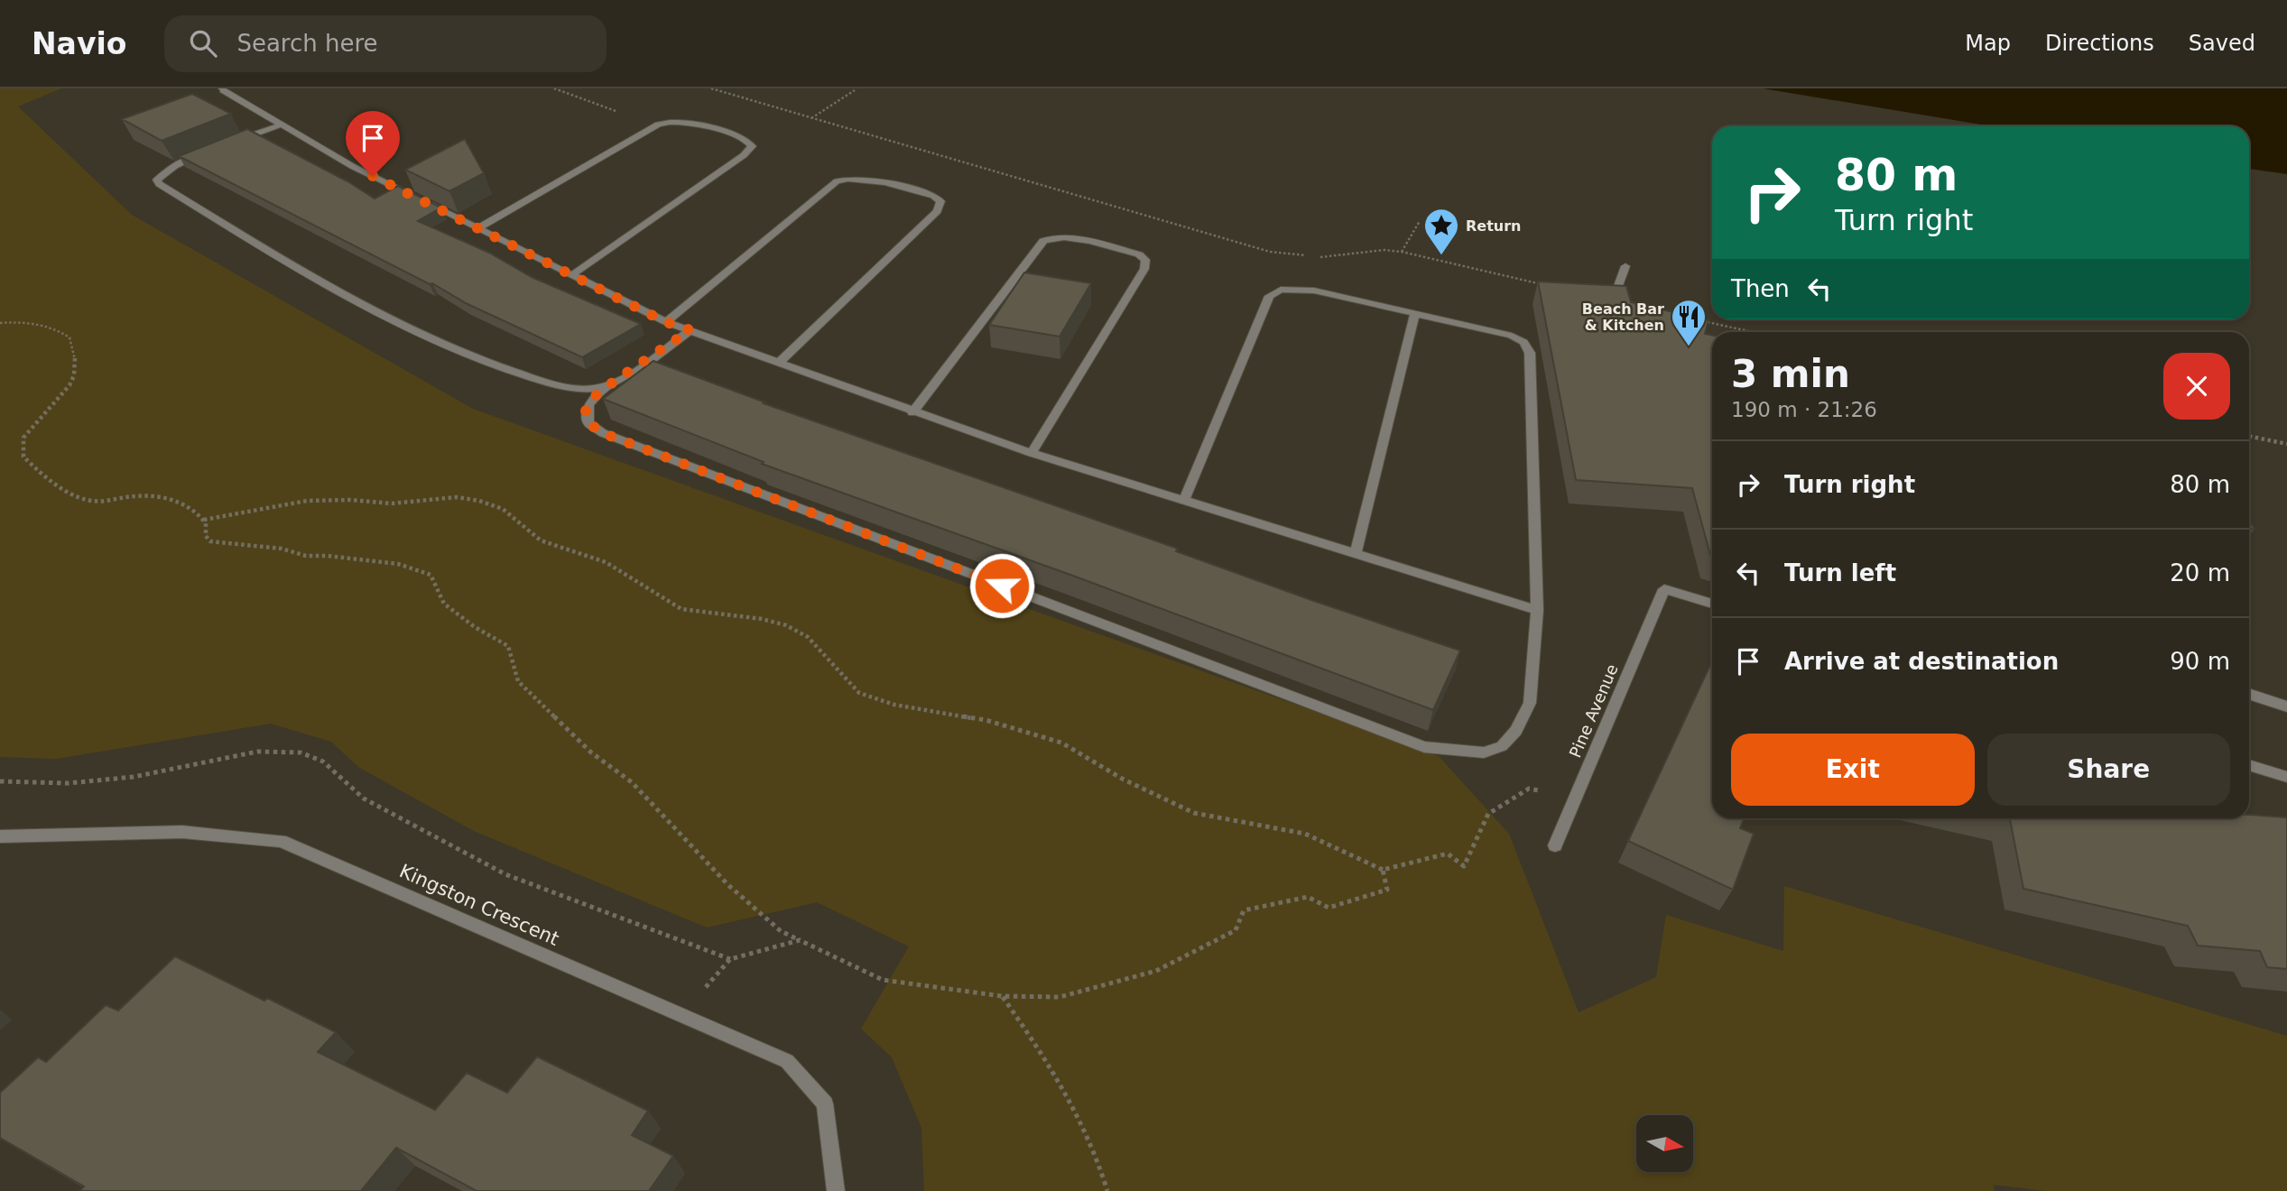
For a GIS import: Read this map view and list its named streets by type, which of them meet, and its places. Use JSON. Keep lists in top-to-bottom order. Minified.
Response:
{"streets":{"street":["Pine Avenue","Kingston Crescent"]},"places":{"place":["Return"],"restaurant":["Beach Bar & Kitchen"]},"north":"right","page":{"header":"Navio","search":"Search here","nav":["Map","Directions","Saved"],"turn":["80 m","Turn right"],"then":"Then","heading":["3 min","190 m · 21:26"],"list":[{"name":"Turn right","value":"80 m"},{"name":"Turn left","value":"20 m"},{"name":"Arrive at destination","value":"90 m"}],"buttons":["Exit","Share"]}}
